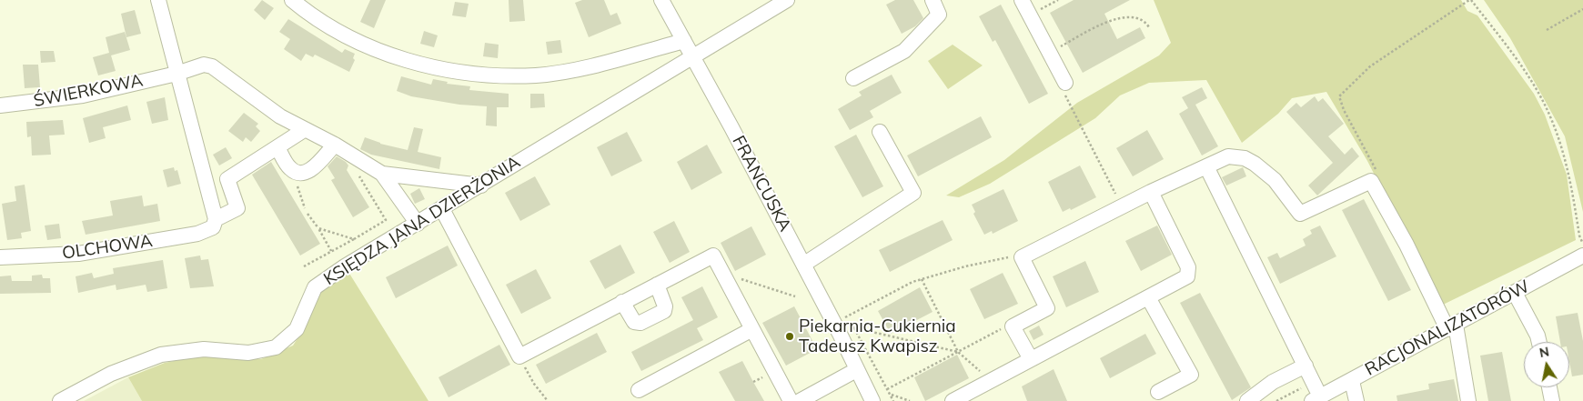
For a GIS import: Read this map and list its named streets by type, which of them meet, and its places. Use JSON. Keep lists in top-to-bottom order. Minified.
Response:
{"streets":{"street":["ŚWIERKOWA","FRANCUSKA","KSIĘDZA JANA DZIERŻONIA","OLCHOWA","RACJONALIZATORÓW"]},"crossings":[["FRANCUSKA","KSIĘDZA JANA DZIERŻONIA"]],"places":["Piekarnia-Cukiernia Tadeusz Kwapisz"],"north":"top"}
